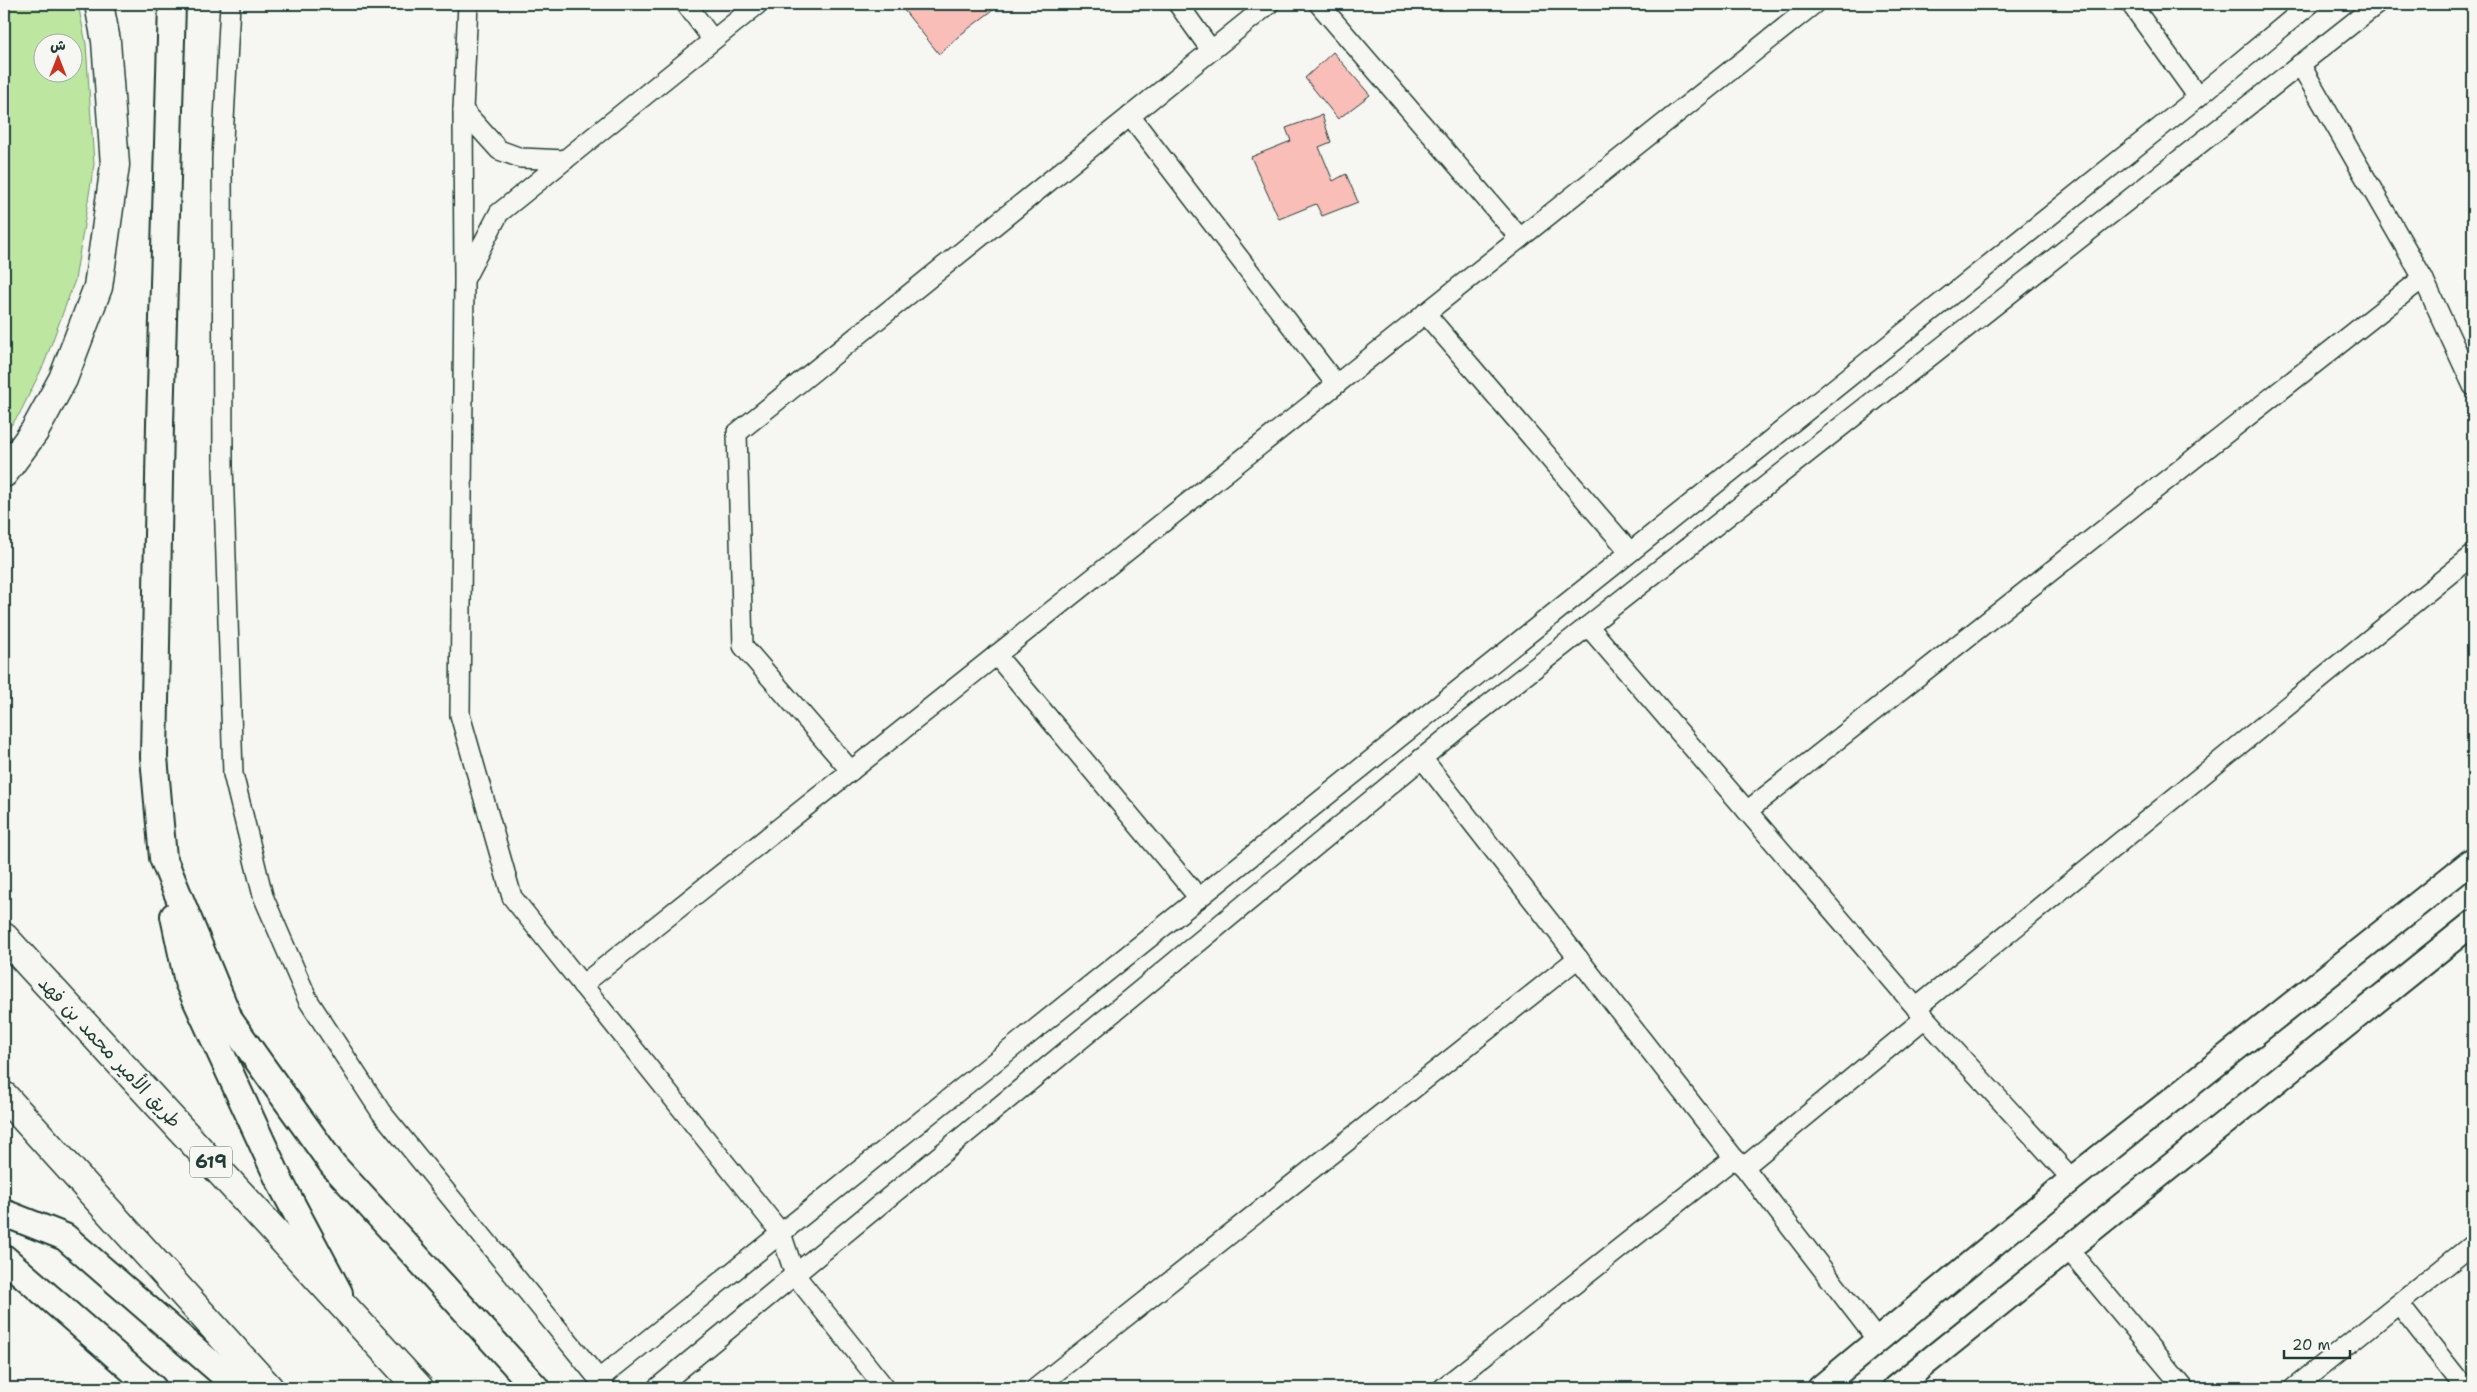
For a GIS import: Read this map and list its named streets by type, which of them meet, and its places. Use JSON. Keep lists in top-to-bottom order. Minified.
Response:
{"streets":{"highway":["طريق الأمير محمد بن فهد","619"]},"scale_bar":"20 m","north":"top"}
